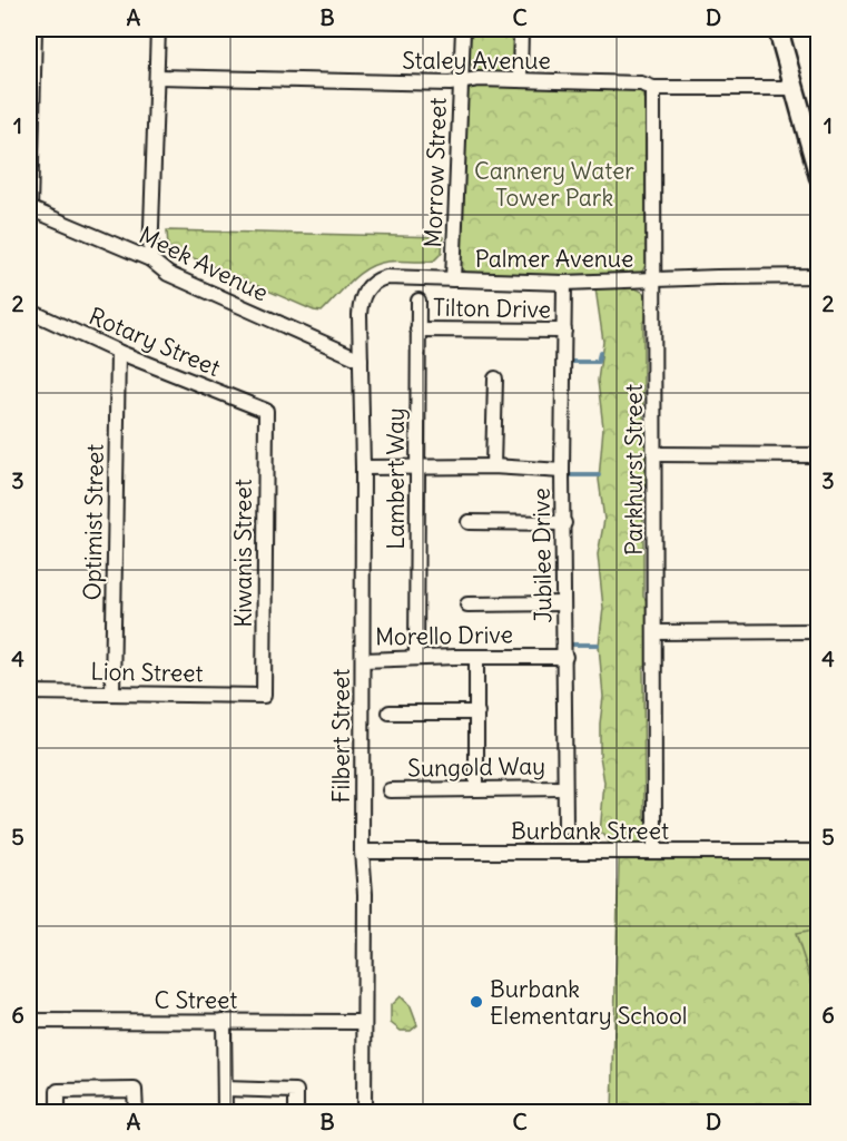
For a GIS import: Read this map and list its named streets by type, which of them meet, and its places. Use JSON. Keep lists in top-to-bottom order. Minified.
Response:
{"streets":{"street":["Staley Avenue","Morrow Street","Palmer Avenue","Meek Avenue","Tilton Drive","Rotary Street","Parkhurst Street","Lambert Way","Optimist Street","Kiwanis Street","Jubilee Drive","Morello Drive","Lion Street","Filbert Street","Sungold Way","Burbank Street","C Street"]},"crossings":[["Staley Avenue","Morrow Street"],["Staley Avenue","Parkhurst Street"],["Morrow Street","Palmer Avenue"],["Palmer Avenue","Meek Avenue"],["Palmer Avenue","Parkhurst Street"],["Palmer Avenue","Jubilee Drive"],["Palmer Avenue","Filbert Street"],["Meek Avenue","Filbert Street"],["Tilton Drive","Lambert Way"],["Tilton Drive","Jubilee Drive"],["Rotary Street","Optimist Street"],["Rotary Street","Kiwanis Street"],["Parkhurst Street","Burbank Street"],["Lambert Way","Morello Drive"],["Optimist Street","Lion Street"],["Kiwanis Street","Lion Street"],["Jubilee Drive","Morello Drive"],["Jubilee Drive","Sungold Way"],["Morello Drive","Filbert Street"],["Filbert Street","Burbank Street"],["Filbert Street","C Street"]],"parks":["Cannery Water Tower Park"],"places":["Burbank Elementary School"],"grid":{"columns":["A","B","C","D"],"rows":["1","2","3","4","5","6"]}}
